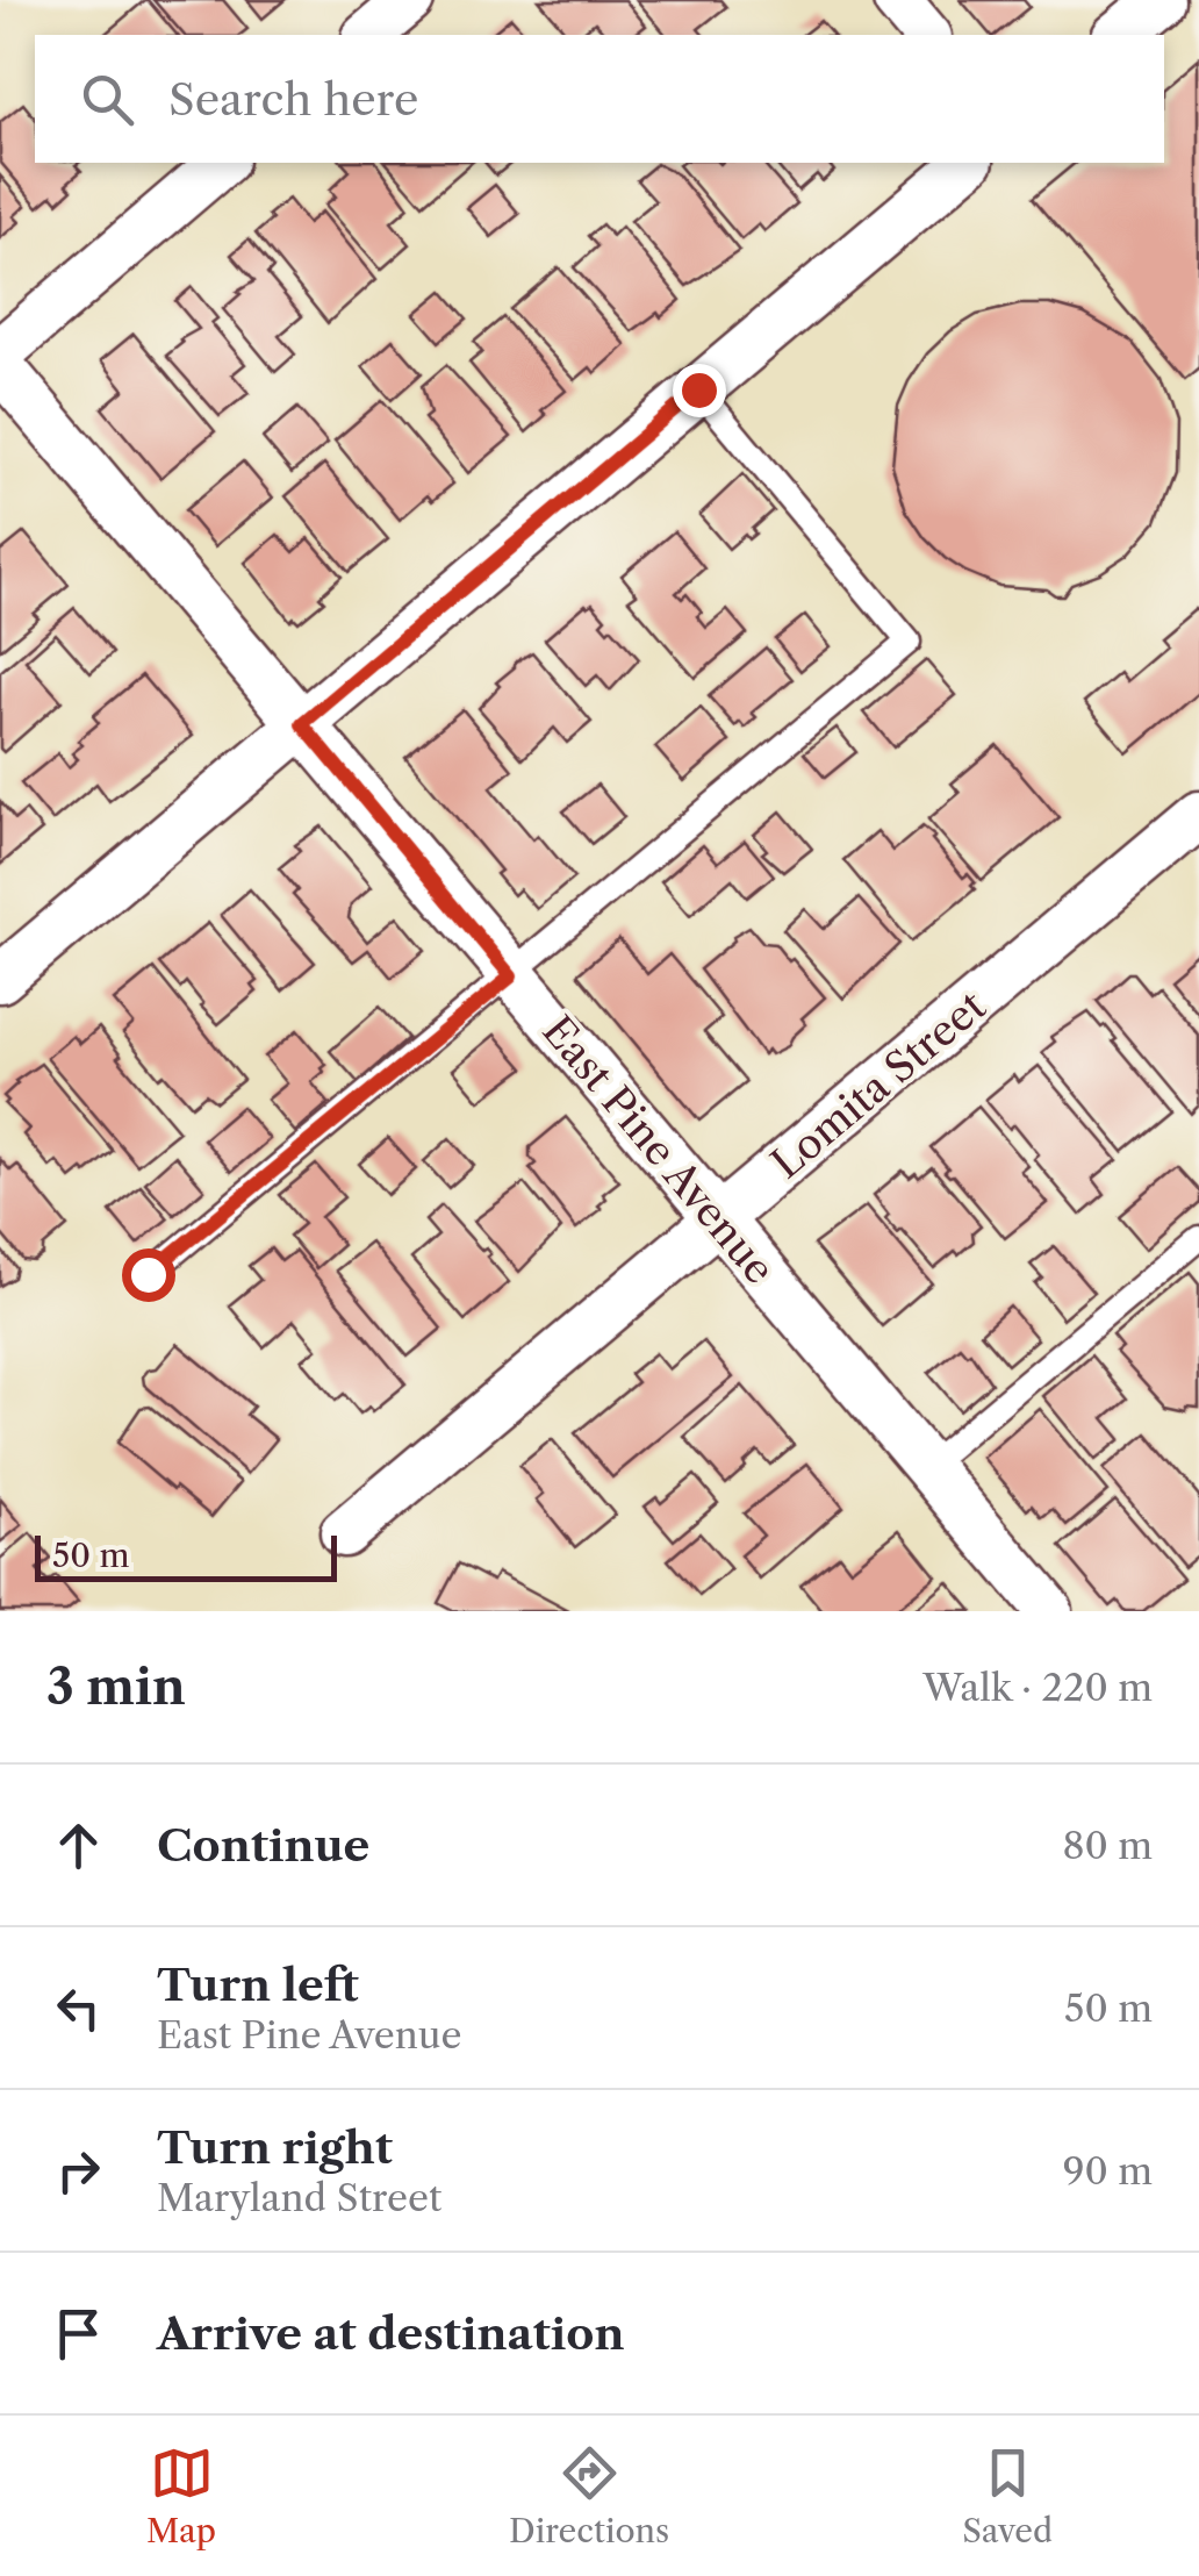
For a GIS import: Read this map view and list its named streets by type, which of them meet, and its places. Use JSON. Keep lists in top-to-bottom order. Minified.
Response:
{"streets":{"street":["Lomita Street","East Pine Avenue"]},"crossings":[["Lomita Street","East Pine Avenue"]],"scale_bar":"50 m","page":{"search":"Search here","scale":"50 m","heading":["3 min","Walk · 220 m"],"list":[["Continue","80 m"],["Turn left","East Pine Avenue","50 m"],["Turn right","Maryland Street","90 m"],"Arrive at destination"],"nav":["Map","Directions","Saved"]}}
